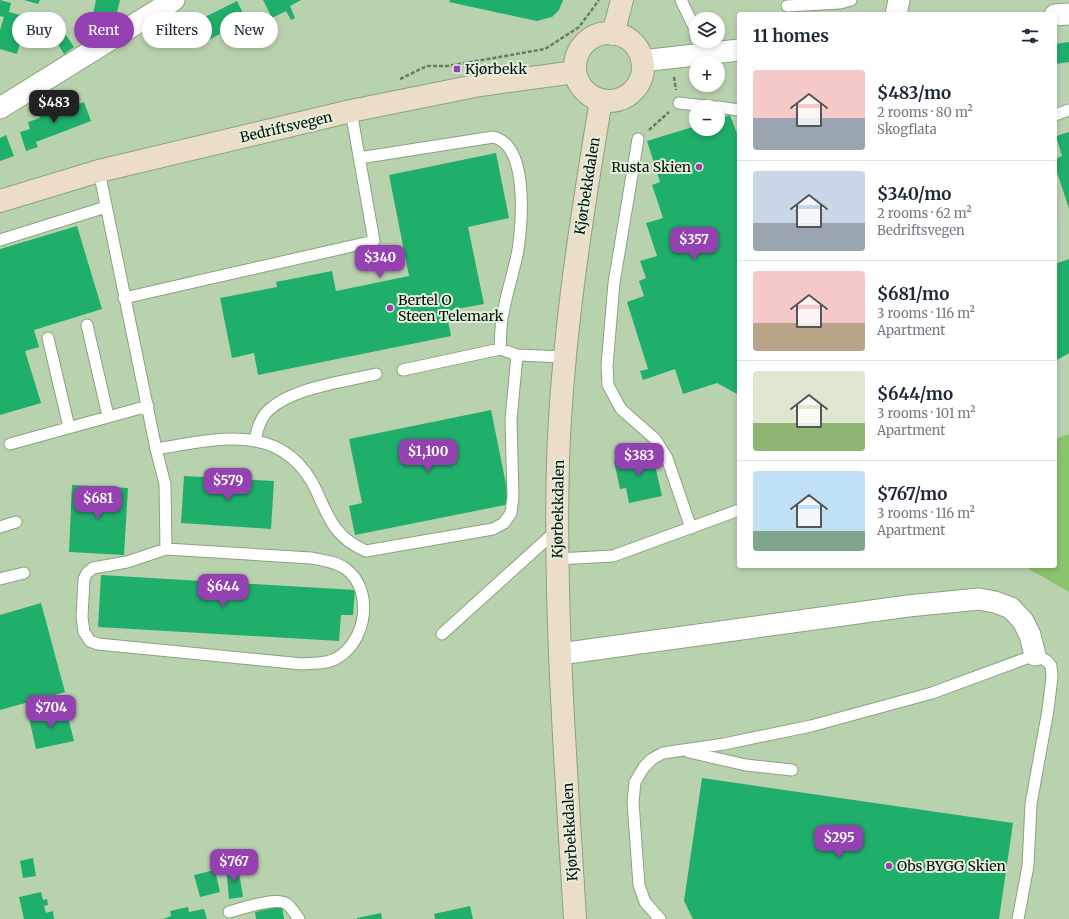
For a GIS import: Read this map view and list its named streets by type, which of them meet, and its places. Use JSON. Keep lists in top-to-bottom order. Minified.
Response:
{"streets":{"street":["Bedriftsvegen","Kjørbekkdalen"]},"crossings":[["Bedriftsvegen","Kjørbekkdalen"]],"places":{"transit":["Kjørbekk"],"other":["Rusta Skien","Bertel O Steen Telemark","Obs BYGG Skien"]},"page":{"map_buttons":["+","−"],"chip":["Buy","Rent","Filters","New"],"heading":"11 homes","list":[{"name":"$483/mo","note":"2 rooms · 80 m² · Skogflata"},{"name":"$340/mo","note":"2 rooms · 62 m² · Bedriftsvegen"},{"name":"$681/mo","note":"3 rooms · 116 m² · Apartment"},{"name":"$644/mo","note":"3 rooms · 101 m² · Apartment"},{"name":"$767/mo","note":"3 rooms · 116 m² · Apartment"}],"price":["$483","$357","$340","$1,100","$383","$579","$681","$644","$704","$295","$767"]}}
